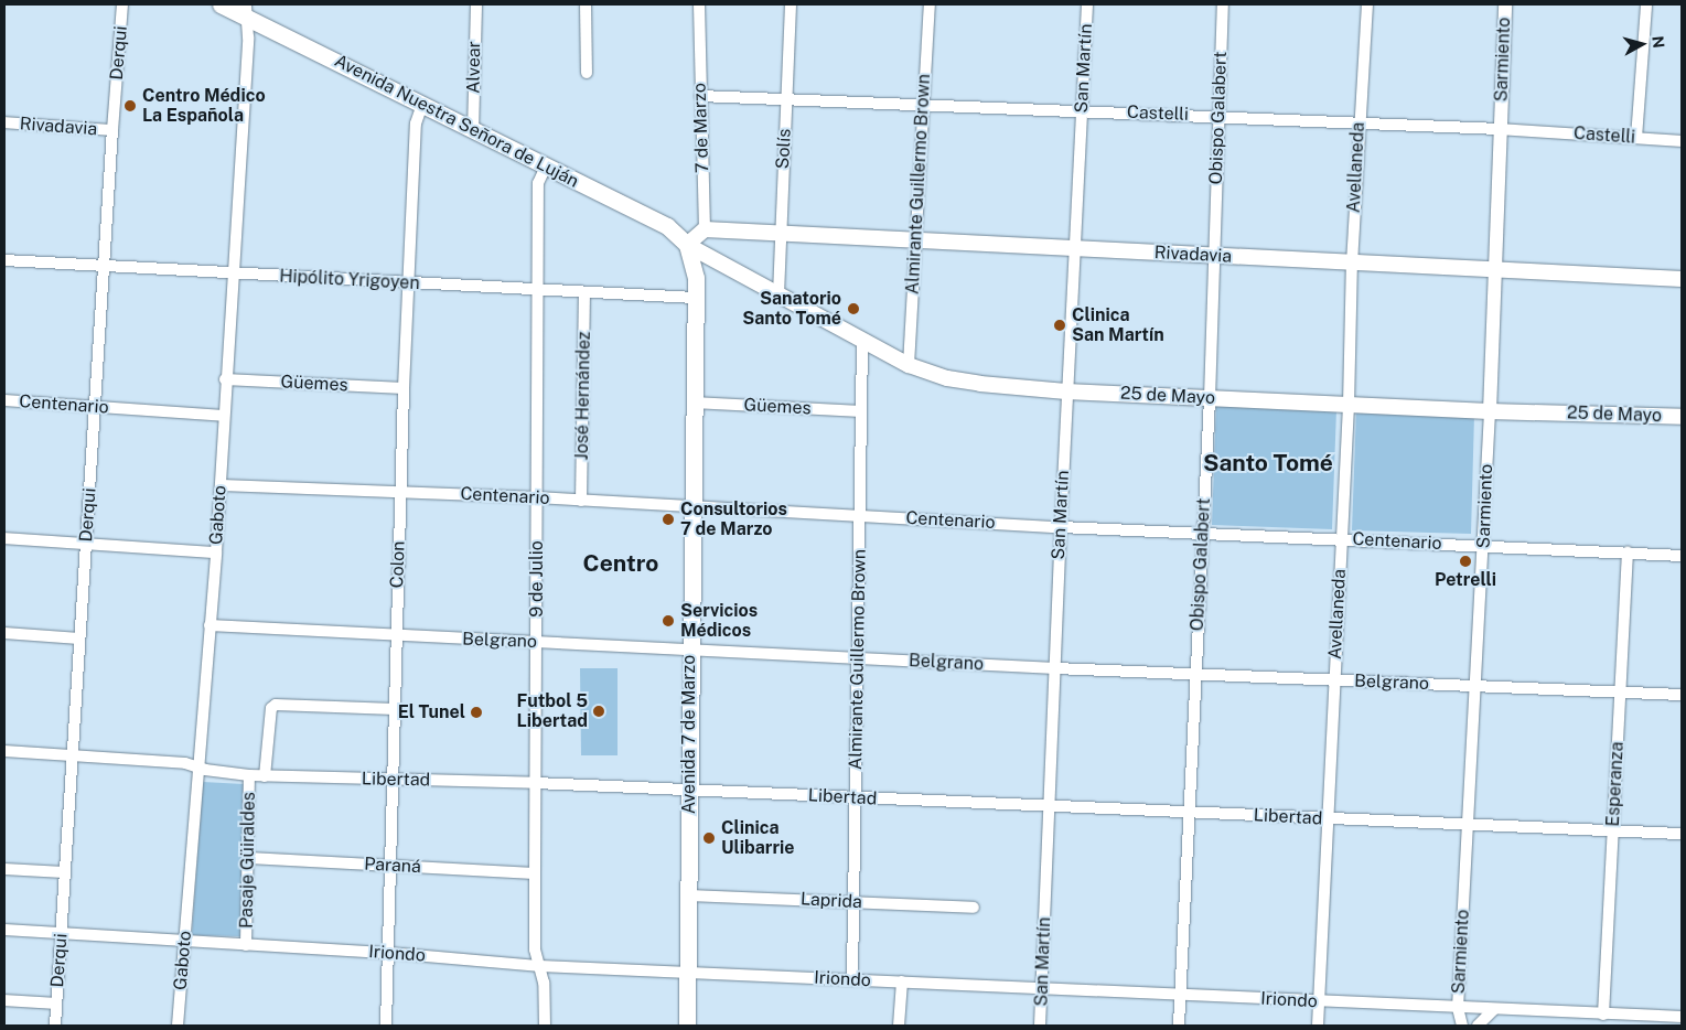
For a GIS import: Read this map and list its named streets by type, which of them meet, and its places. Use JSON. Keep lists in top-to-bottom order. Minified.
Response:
{"streets":{"main road":["Avenida Nuestra Señora de Luján","Rivadavia","25 de Mayo","Avenida 7 de Marzo"],"street":["Derqui","Sarmiento","Alvear","San Martín","Castelli","Obispo Galabert","7 de Marzo","Solís","Avellaneda","Almirante Guillermo Brown","Hipólito Yrigoyen","Güemes","José Hernández","Centenario","Gaboto","Colon","9 de Julio","Belgrano","Libertad","Esperanza","Pasaje Güiraldes","Paraná","Laprida","Iriondo"]},"crossings":[["Derqui","Rivadavia"],["Derqui","Hipólito Yrigoyen"],["Derqui","Centenario"],["Derqui","Libertad"],["Derqui","Iriondo"],["Sarmiento","Castelli"],["Sarmiento","Rivadavia"],["Sarmiento","25 de Mayo"],["Sarmiento","Centenario"],["Sarmiento","Belgrano"],["Sarmiento","Libertad"],["Sarmiento","Iriondo"],["Alvear","Avenida Nuestra Señora de Luján"],["San Martín","Castelli"],["San Martín","Rivadavia"],["San Martín","25 de Mayo"],["San Martín","Centenario"],["San Martín","Belgrano"],["San Martín","Libertad"],["San Martín","Iriondo"],["Castelli","Obispo Galabert"],["Castelli","7 de Marzo"],["Castelli","Solís"],["Castelli","Avellaneda"],["Castelli","Almirante Guillermo Brown"],["Obispo Galabert","Rivadavia"],["Obispo Galabert","25 de Mayo"],["Obispo Galabert","Centenario"],["Obispo Galabert","Belgrano"],["Obispo Galabert","Libertad"],["Obispo Galabert","Iriondo"],["Avenida Nuestra Señora de Luján","25 de Mayo"],["Avenida Nuestra Señora de Luján","Gaboto"],["Avenida Nuestra Señora de Luján","Colon"],["Avenida Nuestra Señora de Luján","9 de Julio"],["Avenida Nuestra Señora de Luján","Avenida 7 de Marzo"],["Rivadavia","7 de Marzo"],["Rivadavia","Solís"],["Rivadavia","Avellaneda"],["Rivadavia","Almirante Guillermo Brown"],["Solís","25 de Mayo"],["Avellaneda","25 de Mayo"],["Avellaneda","Centenario"],["Avellaneda","Belgrano"],["Avellaneda","Libertad"],["Avellaneda","Iriondo"],["Almirante Guillermo Brown","Güemes"],["Almirante Guillermo Brown","25 de Mayo"],["Almirante Guillermo Brown","Centenario"],["Almirante Guillermo Brown","Belgrano"],["Almirante Guillermo Brown","Libertad"],["Almirante Guillermo Brown","Laprida"],["Almirante Guillermo Brown","Iriondo"],["Hipólito Yrigoyen","José Hernández"],["Hipólito Yrigoyen","Gaboto"],["Hipólito Yrigoyen","Colon"],["Hipólito Yrigoyen","9 de Julio"],["Hipólito Yrigoyen","Avenida 7 de Marzo"],["Güemes","Gaboto"],["Güemes","Colon"],["Güemes","Avenida 7 de Marzo"],["José Hernández","Centenario"],["25 de Mayo","Avenida 7 de Marzo"],["Centenario","Gaboto"],["Centenario","Colon"],["Centenario","9 de Julio"],["Centenario","Avenida 7 de Marzo"],["Centenario","Esperanza"],["Gaboto","Belgrano"],["Gaboto","Libertad"],["Gaboto","Iriondo"],["Colon","Belgrano"],["Colon","Libertad"],["Colon","Pasaje Güiraldes"],["Colon","Paraná"],["Colon","Iriondo"],["9 de Julio","Belgrano"],["9 de Julio","Libertad"],["9 de Julio","Paraná"],["9 de Julio","Iriondo"],["Belgrano","Avenida 7 de Marzo"],["Belgrano","Esperanza"],["Avenida 7 de Marzo","Libertad"],["Avenida 7 de Marzo","Laprida"],["Avenida 7 de Marzo","Iriondo"],["Libertad","Esperanza"],["Libertad","Pasaje Güiraldes"],["Esperanza","Iriondo"],["Pasaje Güiraldes","Paraná"],["Pasaje Güiraldes","Iriondo"]],"districts":["Santo Tomé","Centro"],"places":["Centro Médico La Española","Sanatorio Santo Tomé","Clinica San Martín","Consultorios 7 de Marzo","Petrelli","Servicios Médicos","Futbol 5 Libertad","El Tunel","Clinica Ulibarrie"],"north":"right"}
